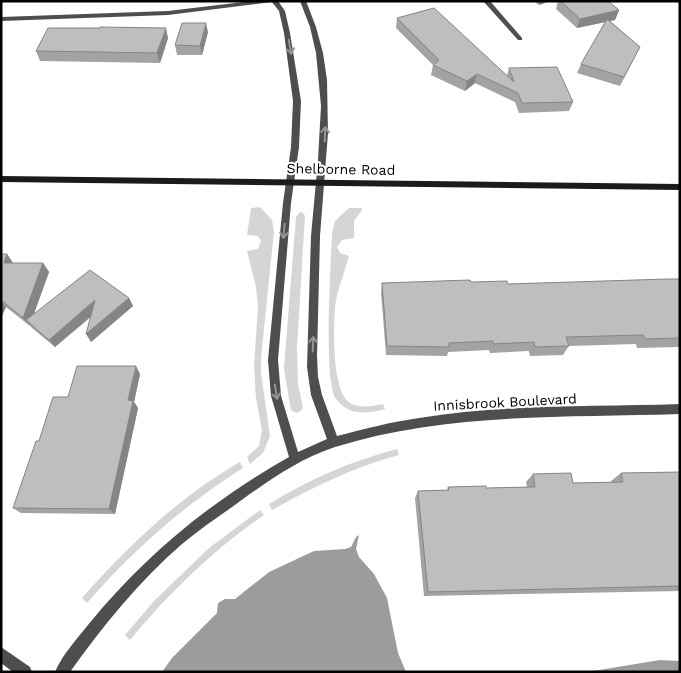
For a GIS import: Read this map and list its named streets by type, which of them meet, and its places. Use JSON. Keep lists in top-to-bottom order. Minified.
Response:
{"streets":{"street":["Shelborne Road","Innisbrook Boulevard"]}}
